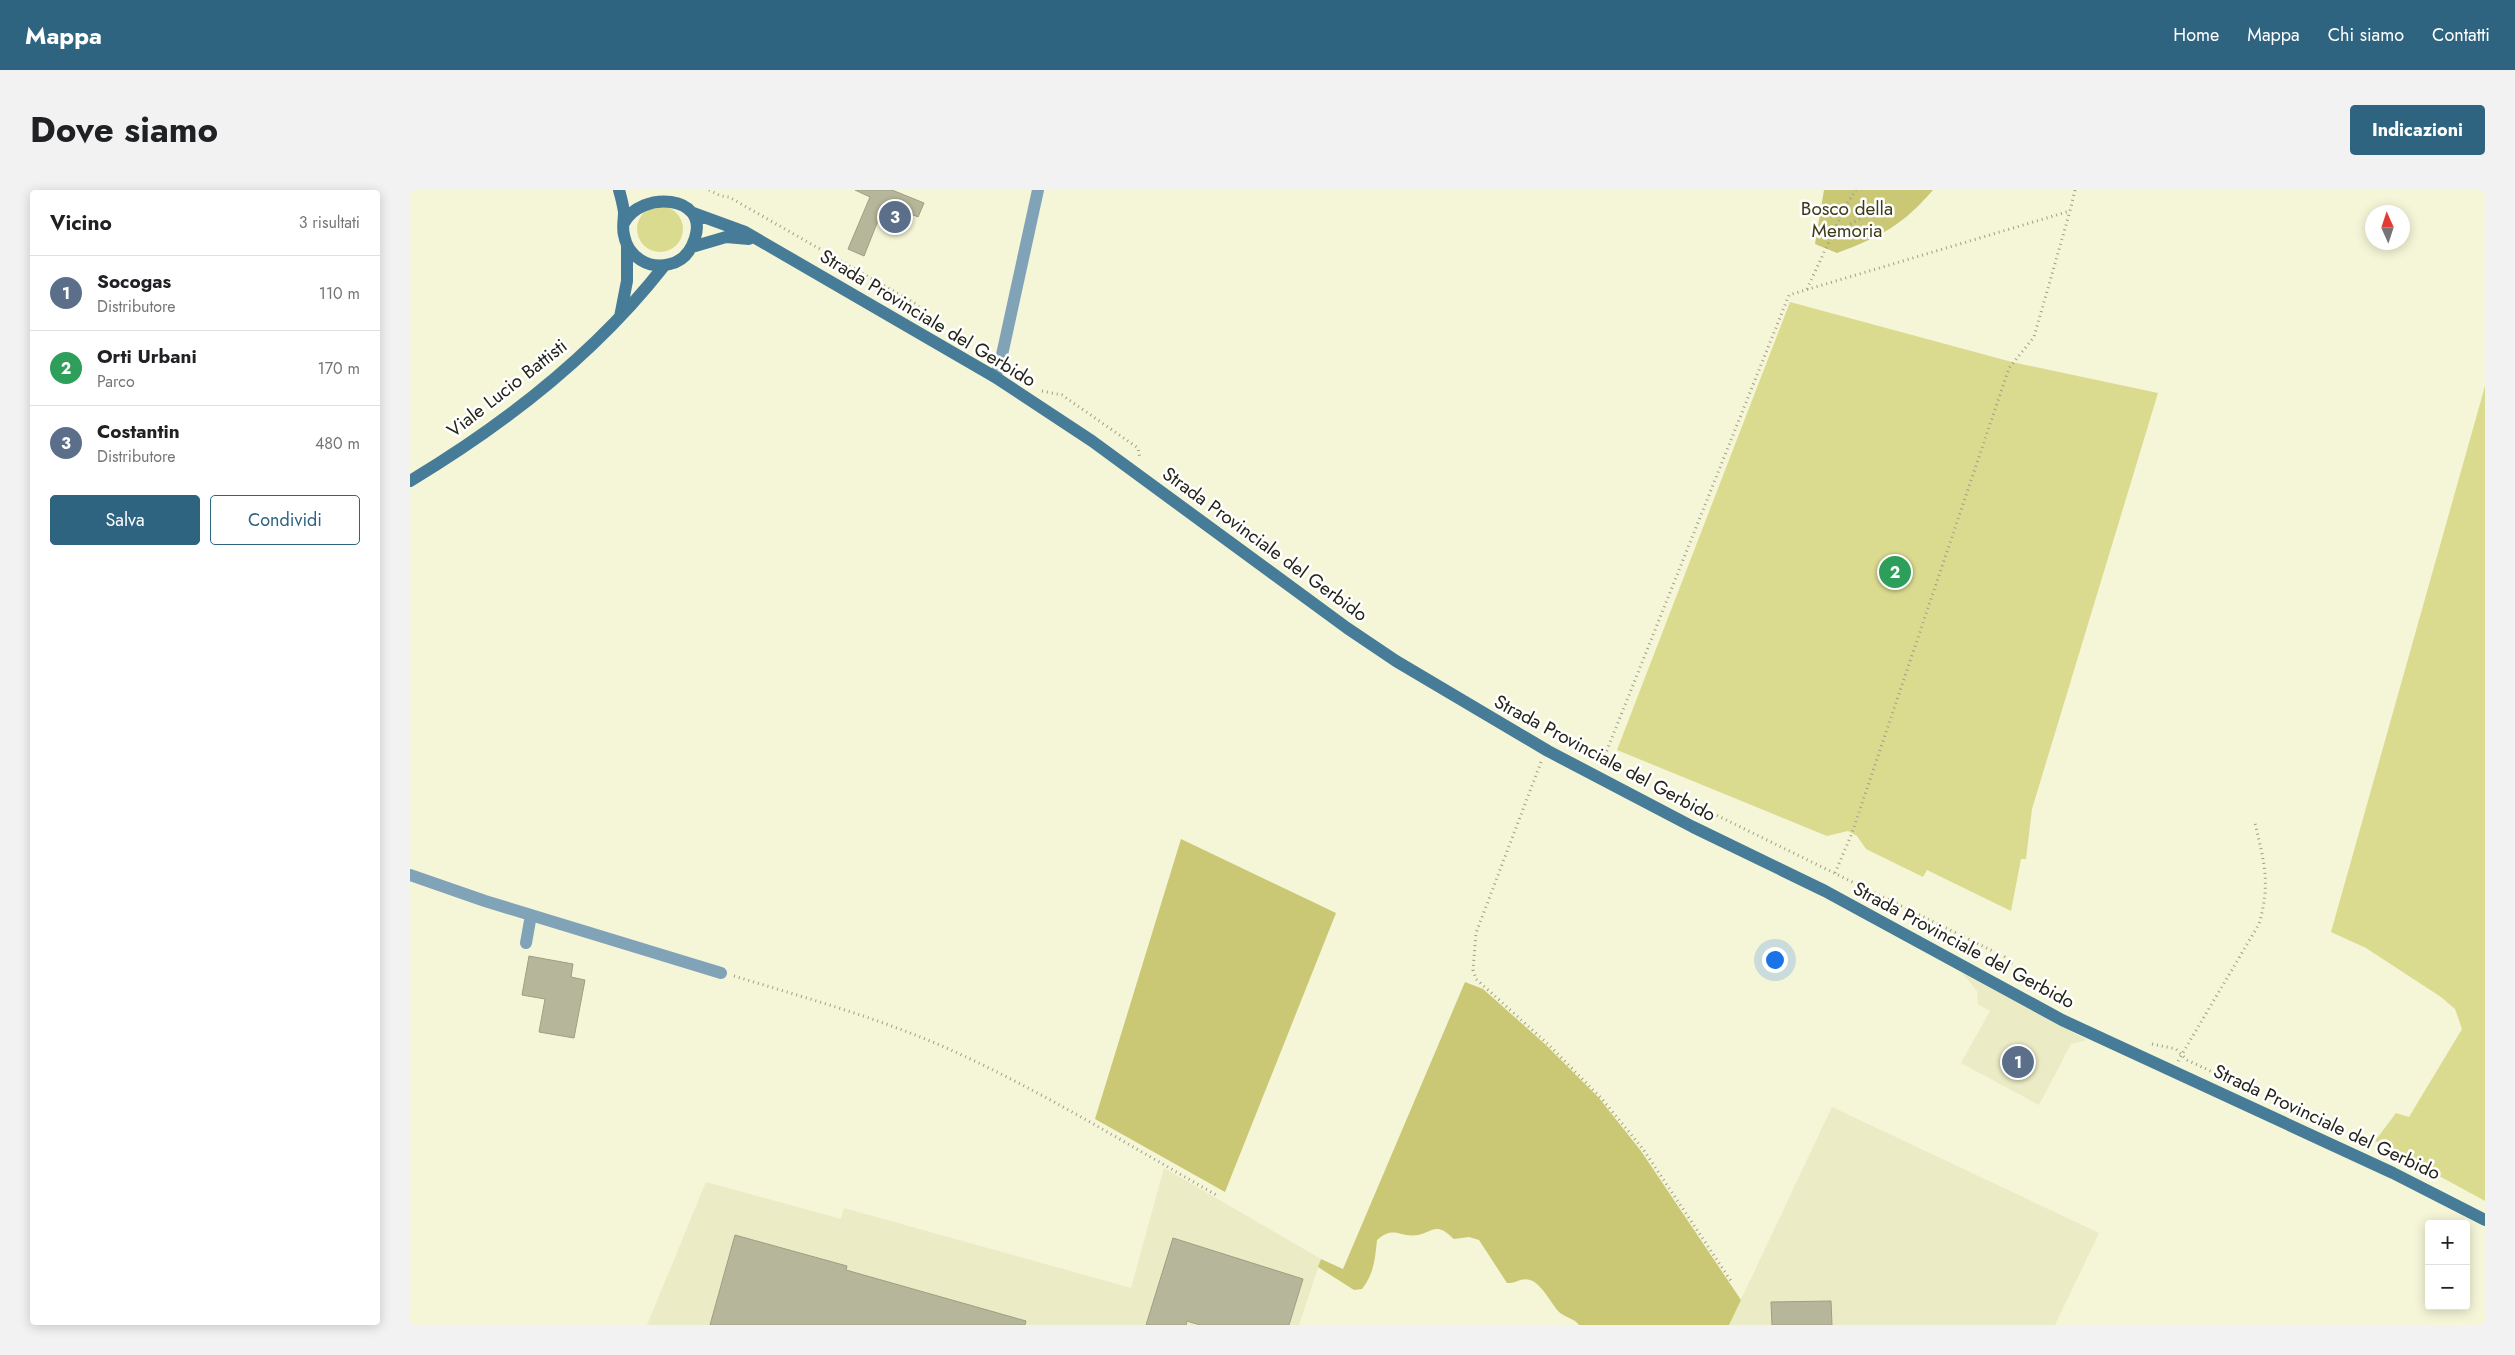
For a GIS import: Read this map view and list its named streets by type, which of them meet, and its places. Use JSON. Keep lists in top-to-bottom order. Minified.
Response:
{"streets":{"street":["Strada Provinciale del Gerbido","Viale Lucio Battisti"]},"crossings":[["Strada Provinciale del Gerbido","Viale Lucio Battisti"]],"parks":["Bosco della Memoria"],"north":"top","page":{"header":"Mappa","nav":["Home","Mappa","Chi siamo","Contatti"],"title":"Dove siamo","buttons":["Indicazioni",["Salva","Condividi"]],"heading":["Vicino","3 risultati"],"pins":["3","2","1"],"list":[{"mark":"1","name":"Socogas","note":"Distributore","value":"110 m"},{"mark":"2","name":"Orti Urbani","note":"Parco","value":"170 m"},{"mark":"3","name":"Costantin","note":"Distributore","value":"480 m"}],"map_buttons":["+","−"]}}
